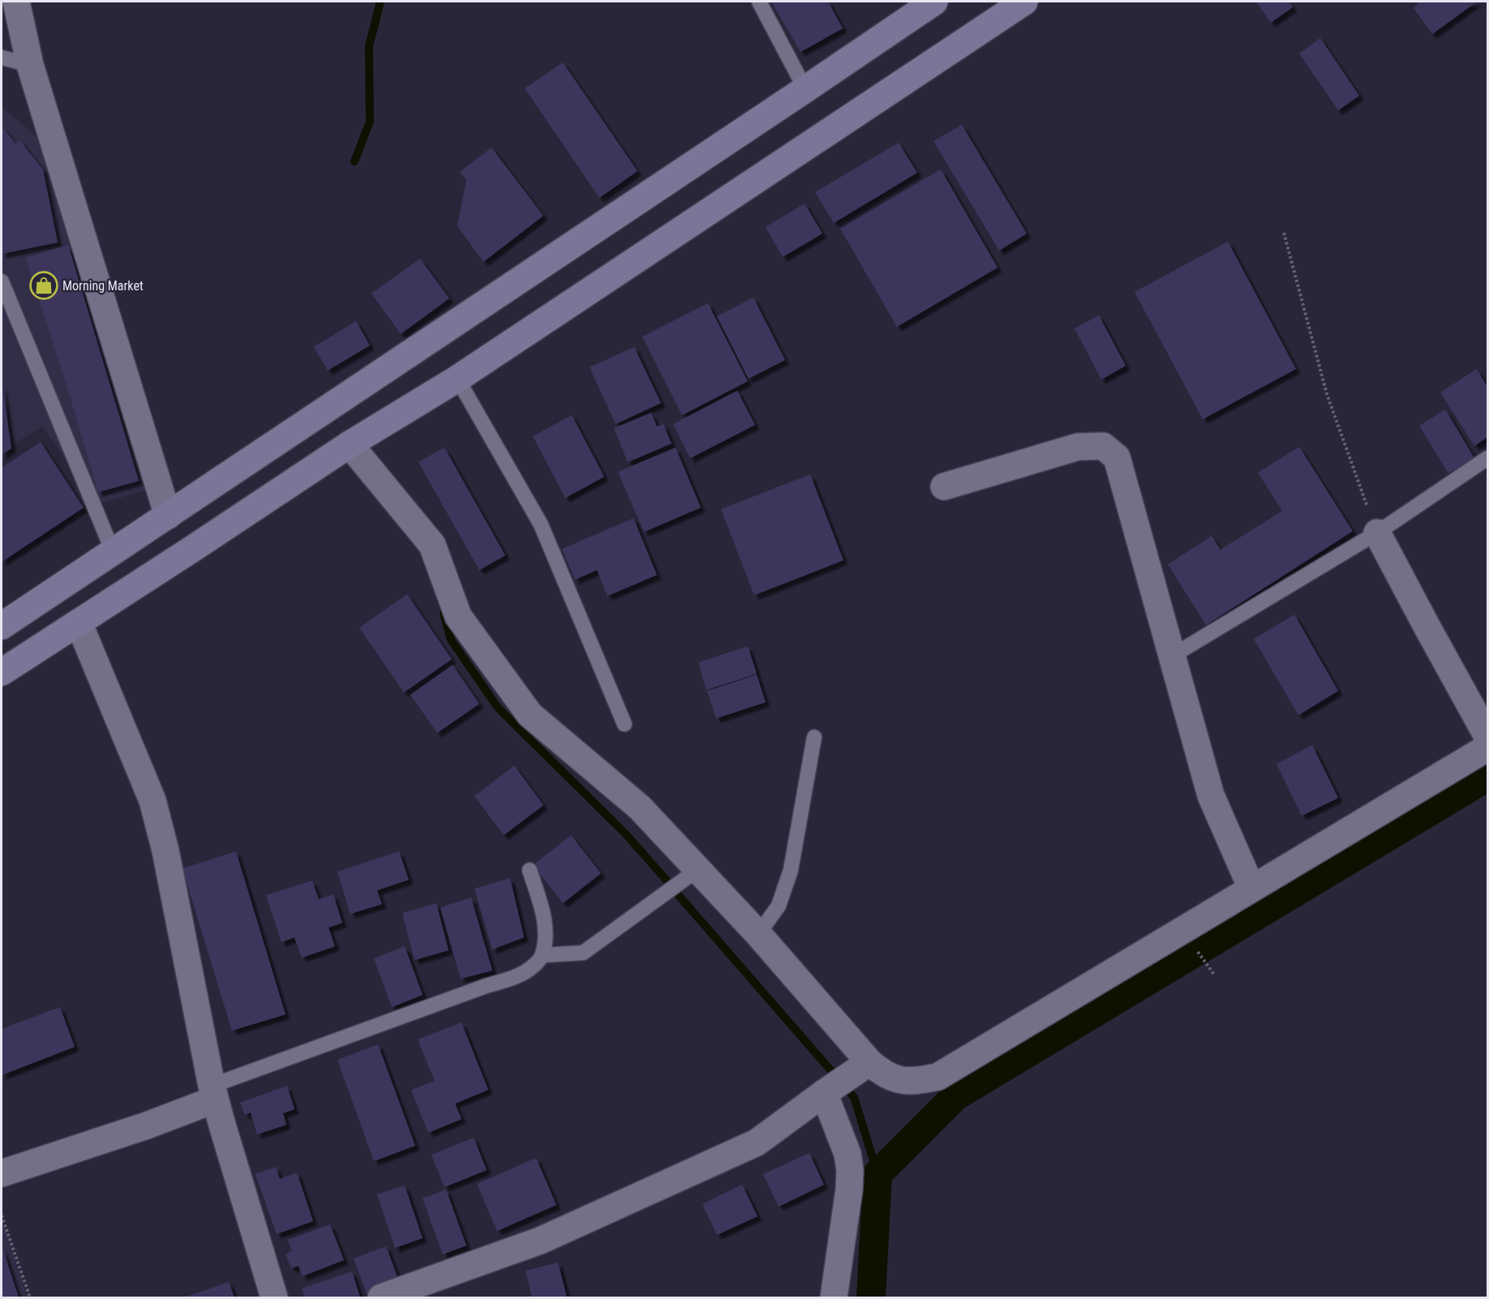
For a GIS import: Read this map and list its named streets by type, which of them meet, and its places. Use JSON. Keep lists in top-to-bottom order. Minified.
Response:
{"places":{"shop":["Morning Market"]}}
